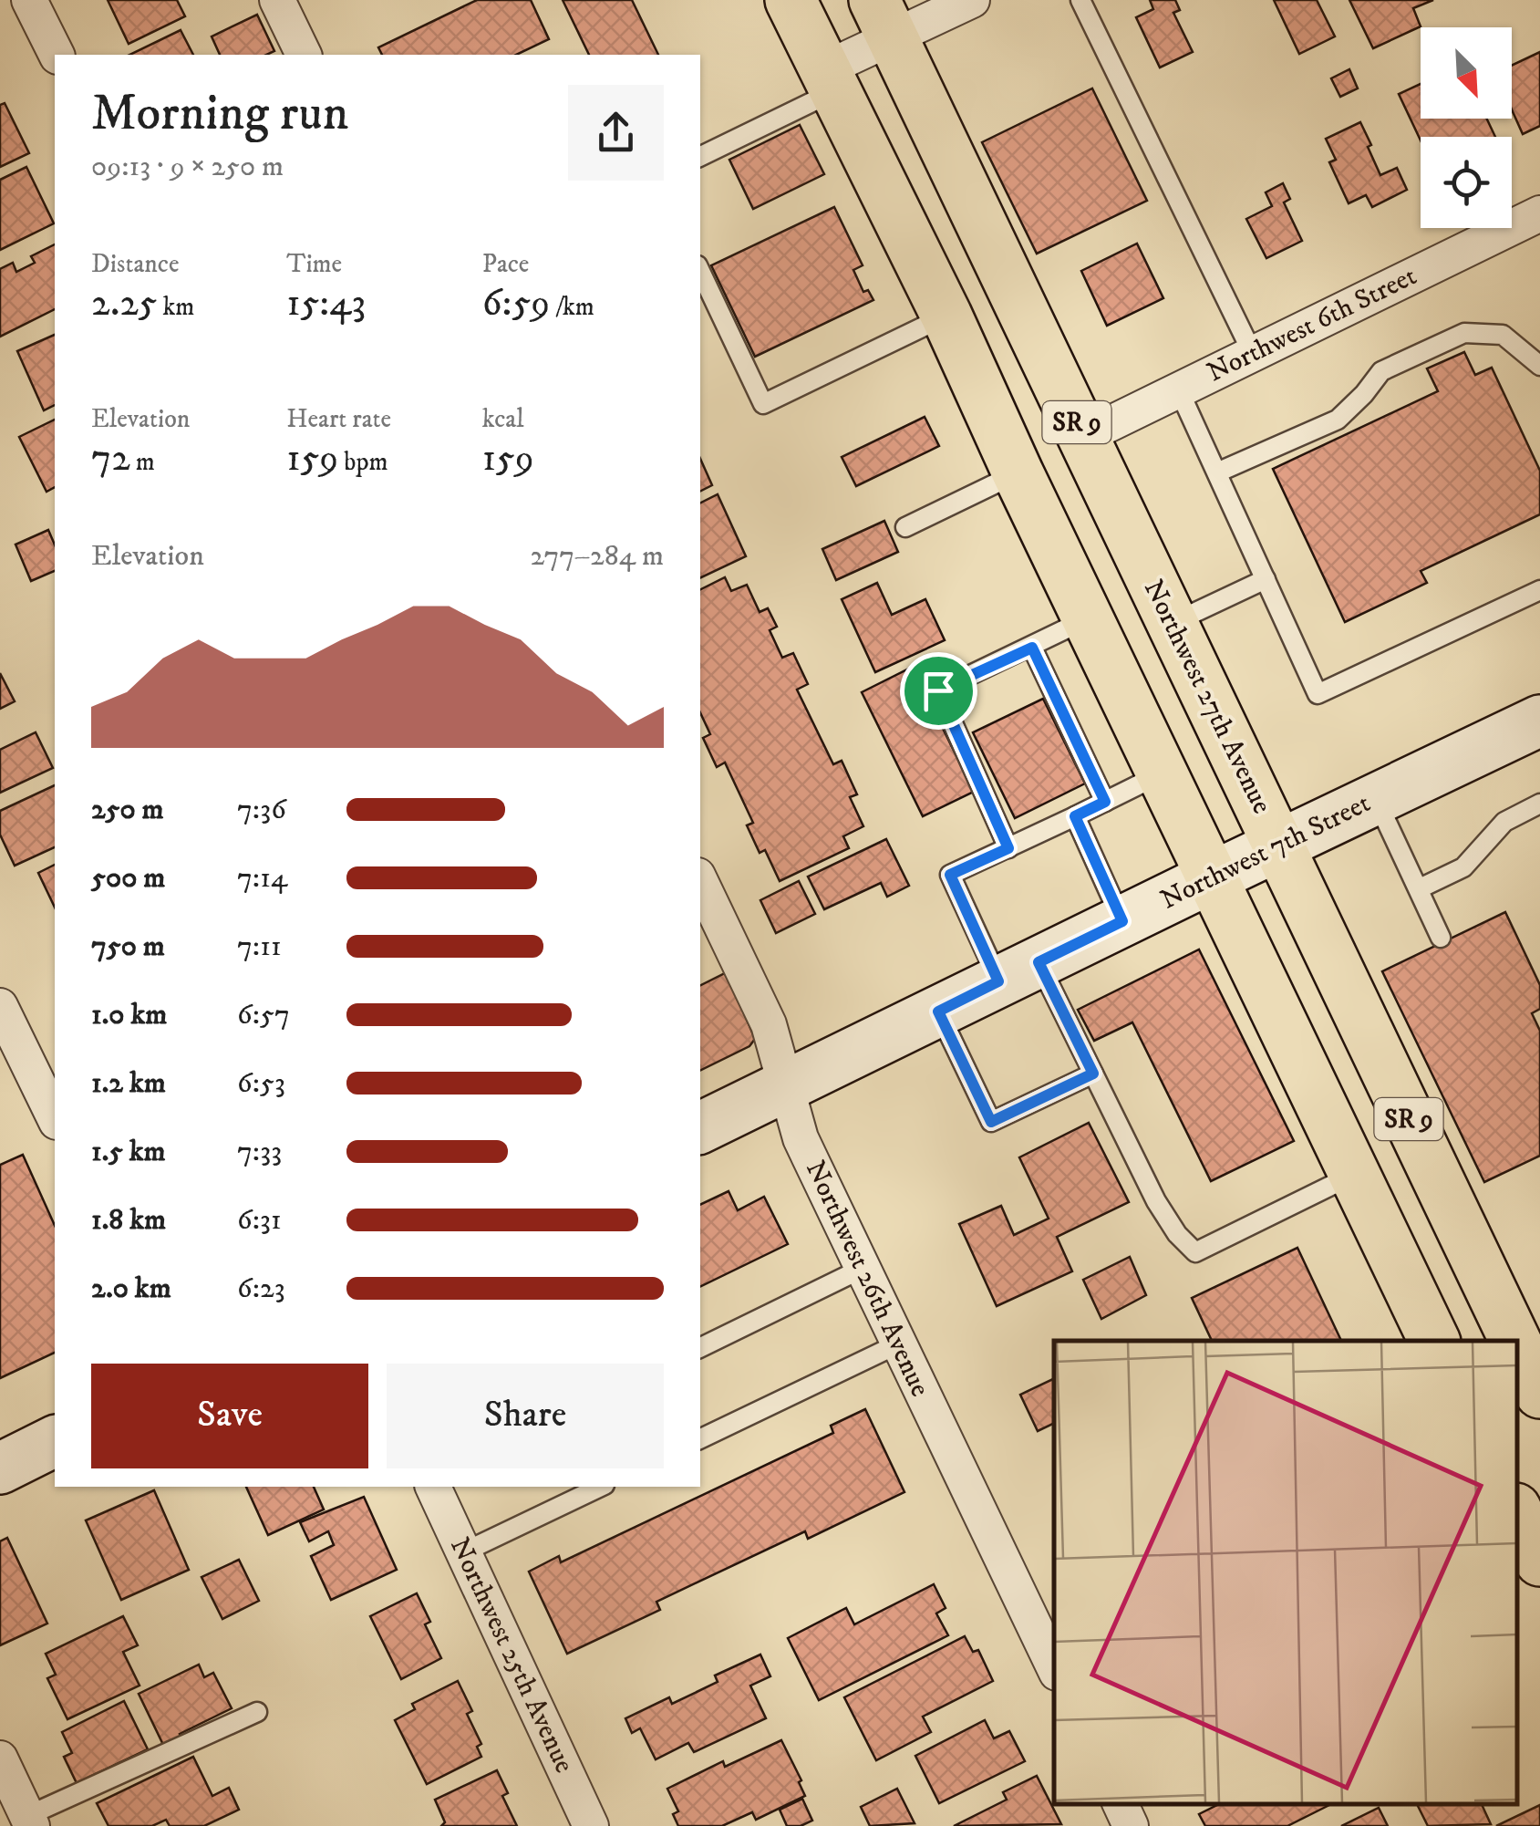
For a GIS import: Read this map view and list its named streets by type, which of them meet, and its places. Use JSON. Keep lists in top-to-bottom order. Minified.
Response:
{"streets":{"highway":["SR 9","Northwest 27th Avenue"],"main road":["Northwest 7th Street"],"street":["Northwest 6th Street","Northwest 26th Avenue","Northwest 25th Avenue"]},"crossings":[["Northwest 6th Street","Northwest 27th Avenue"],["SR 9","Northwest 7th Street"],["Northwest 27th Avenue","Northwest 7th Street"],["Northwest 7th Street","Northwest 26th Avenue"]],"north":"bottom right","page":{"heading":["Morning run","09:13 · 9 × 250 m"],"stats":[["Distance","2.25 km"],["Time","15:43"],["Pace","6:59 /km"],["Elevation","72 m"],["Heart rate","159 bpm"],["kcal","159"]],"chart":["Elevation","277–284 m"],"list":[{"name":"250 m","note":"7:36"},{"name":"500 m","note":"7:14"},{"name":"750 m","note":"7:11"},{"name":"1.0 km","note":"6:57"},{"name":"1.2 km","note":"6:53"},{"name":"1.5 km","note":"7:33"},{"name":"1.8 km","note":"6:31"},{"name":"2.0 km","note":"6:23"}],"buttons":["Save","Share"]}}
